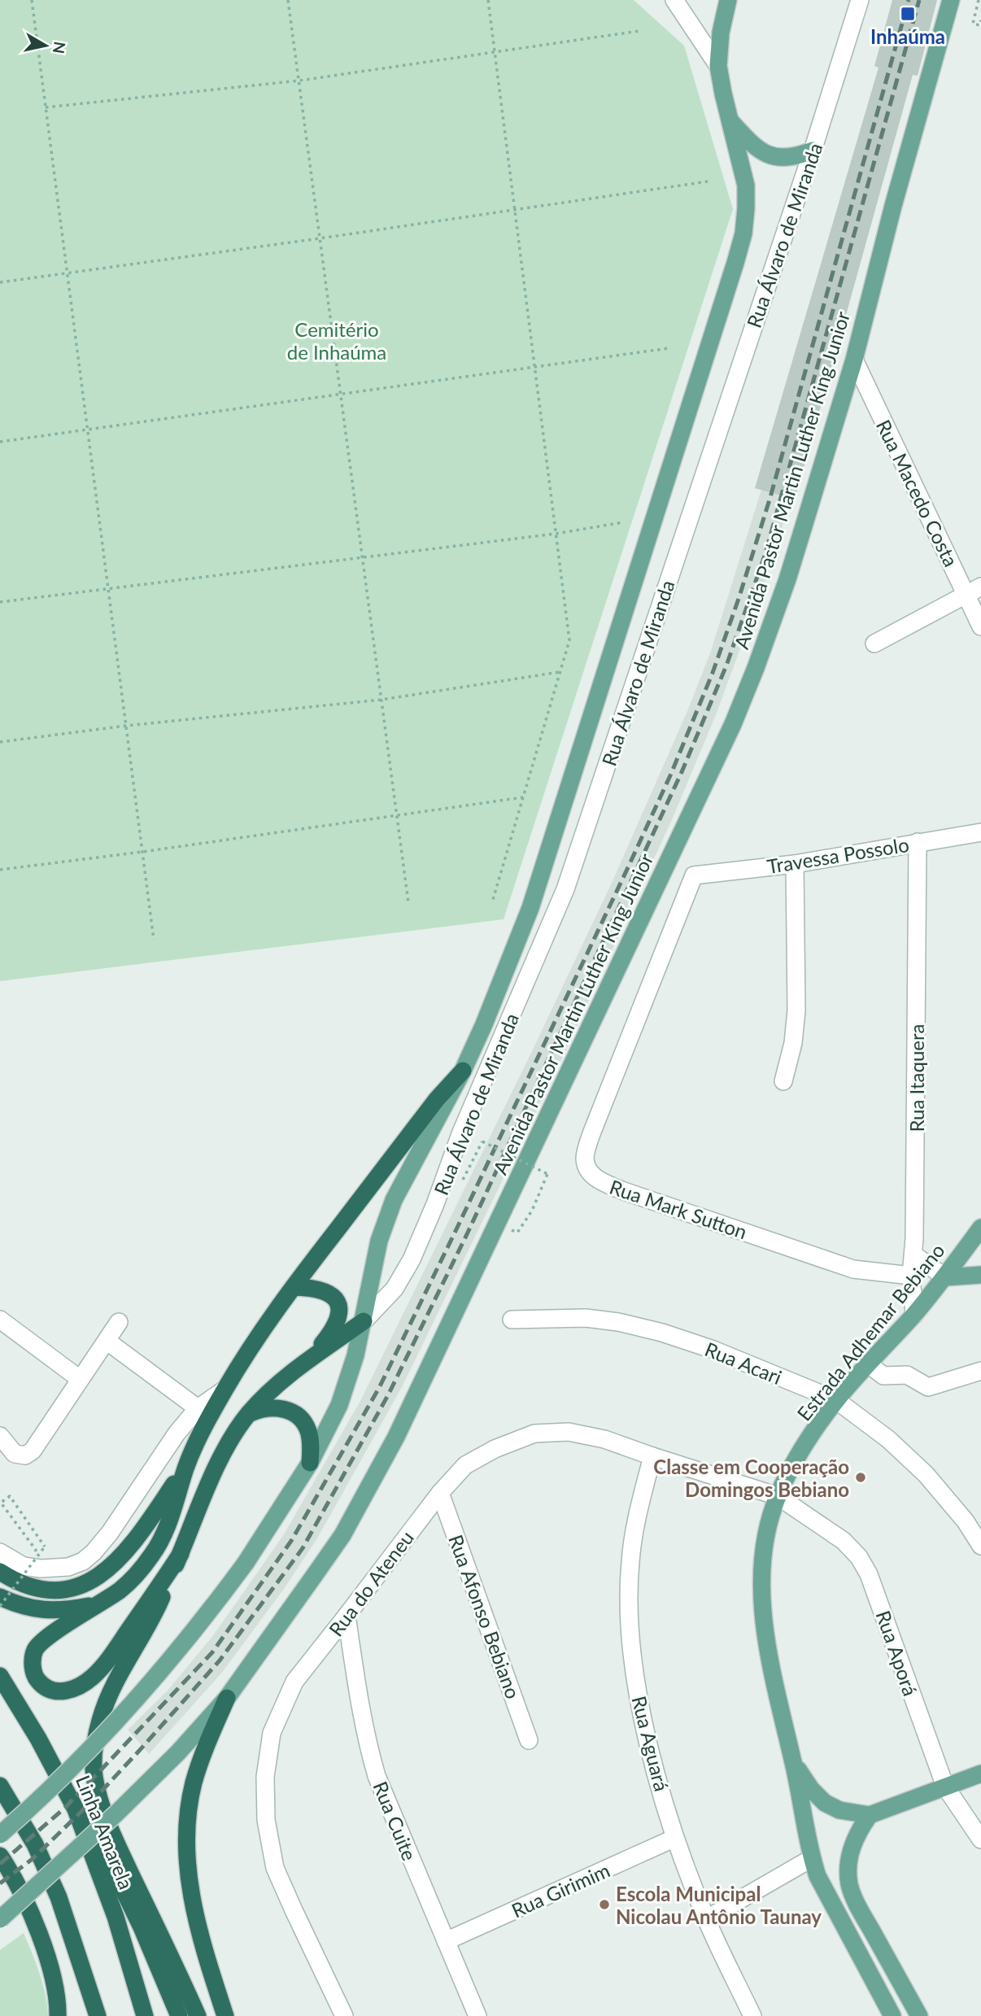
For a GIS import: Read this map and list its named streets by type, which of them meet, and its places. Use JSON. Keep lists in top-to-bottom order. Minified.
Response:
{"streets":{"highway":["Linha Amarela"],"main road":["Avenida Pastor Martin Luther King Junior","Estrada Adhemar Bebiano"],"street":["Rua Álvaro de Miranda","Rua Macedo Costa","Travessa Possolo","Rua Itaquera","Rua Mark Sutton","Rua Acari","Rua do Ateneu","Rua Afonso Bebiano","Rua Aporá","Rua Aguará","Rua Cuite","Rua Girimim"]},"crossings":[["Avenida Pastor Martin Luther King Junior","Rua Macedo Costa"],["Travessa Possolo","Rua Itaquera"],["Travessa Possolo","Rua Mark Sutton"],["Rua Itaquera","Rua Mark Sutton"],["Rua Itaquera","Estrada Adhemar Bebiano"],["Estrada Adhemar Bebiano","Rua Acari"],["Estrada Adhemar Bebiano","Rua do Ateneu"],["Estrada Adhemar Bebiano","Rua Aporá"],["Rua do Ateneu","Rua Afonso Bebiano"],["Rua do Ateneu","Rua Aporá"],["Rua do Ateneu","Rua Aguará"],["Rua do Ateneu","Rua Cuite"],["Rua Aguará","Rua Girimim"],["Rua Cuite","Rua Girimim"]],"parks":["Cemitério de Inhaúma"],"places":{"transit":["Inhaúma"],"other":["Classe em Cooperação Domingos Bebiano","Escola Municipal Nicolau Antônio Taunay"]},"north":"right"}
